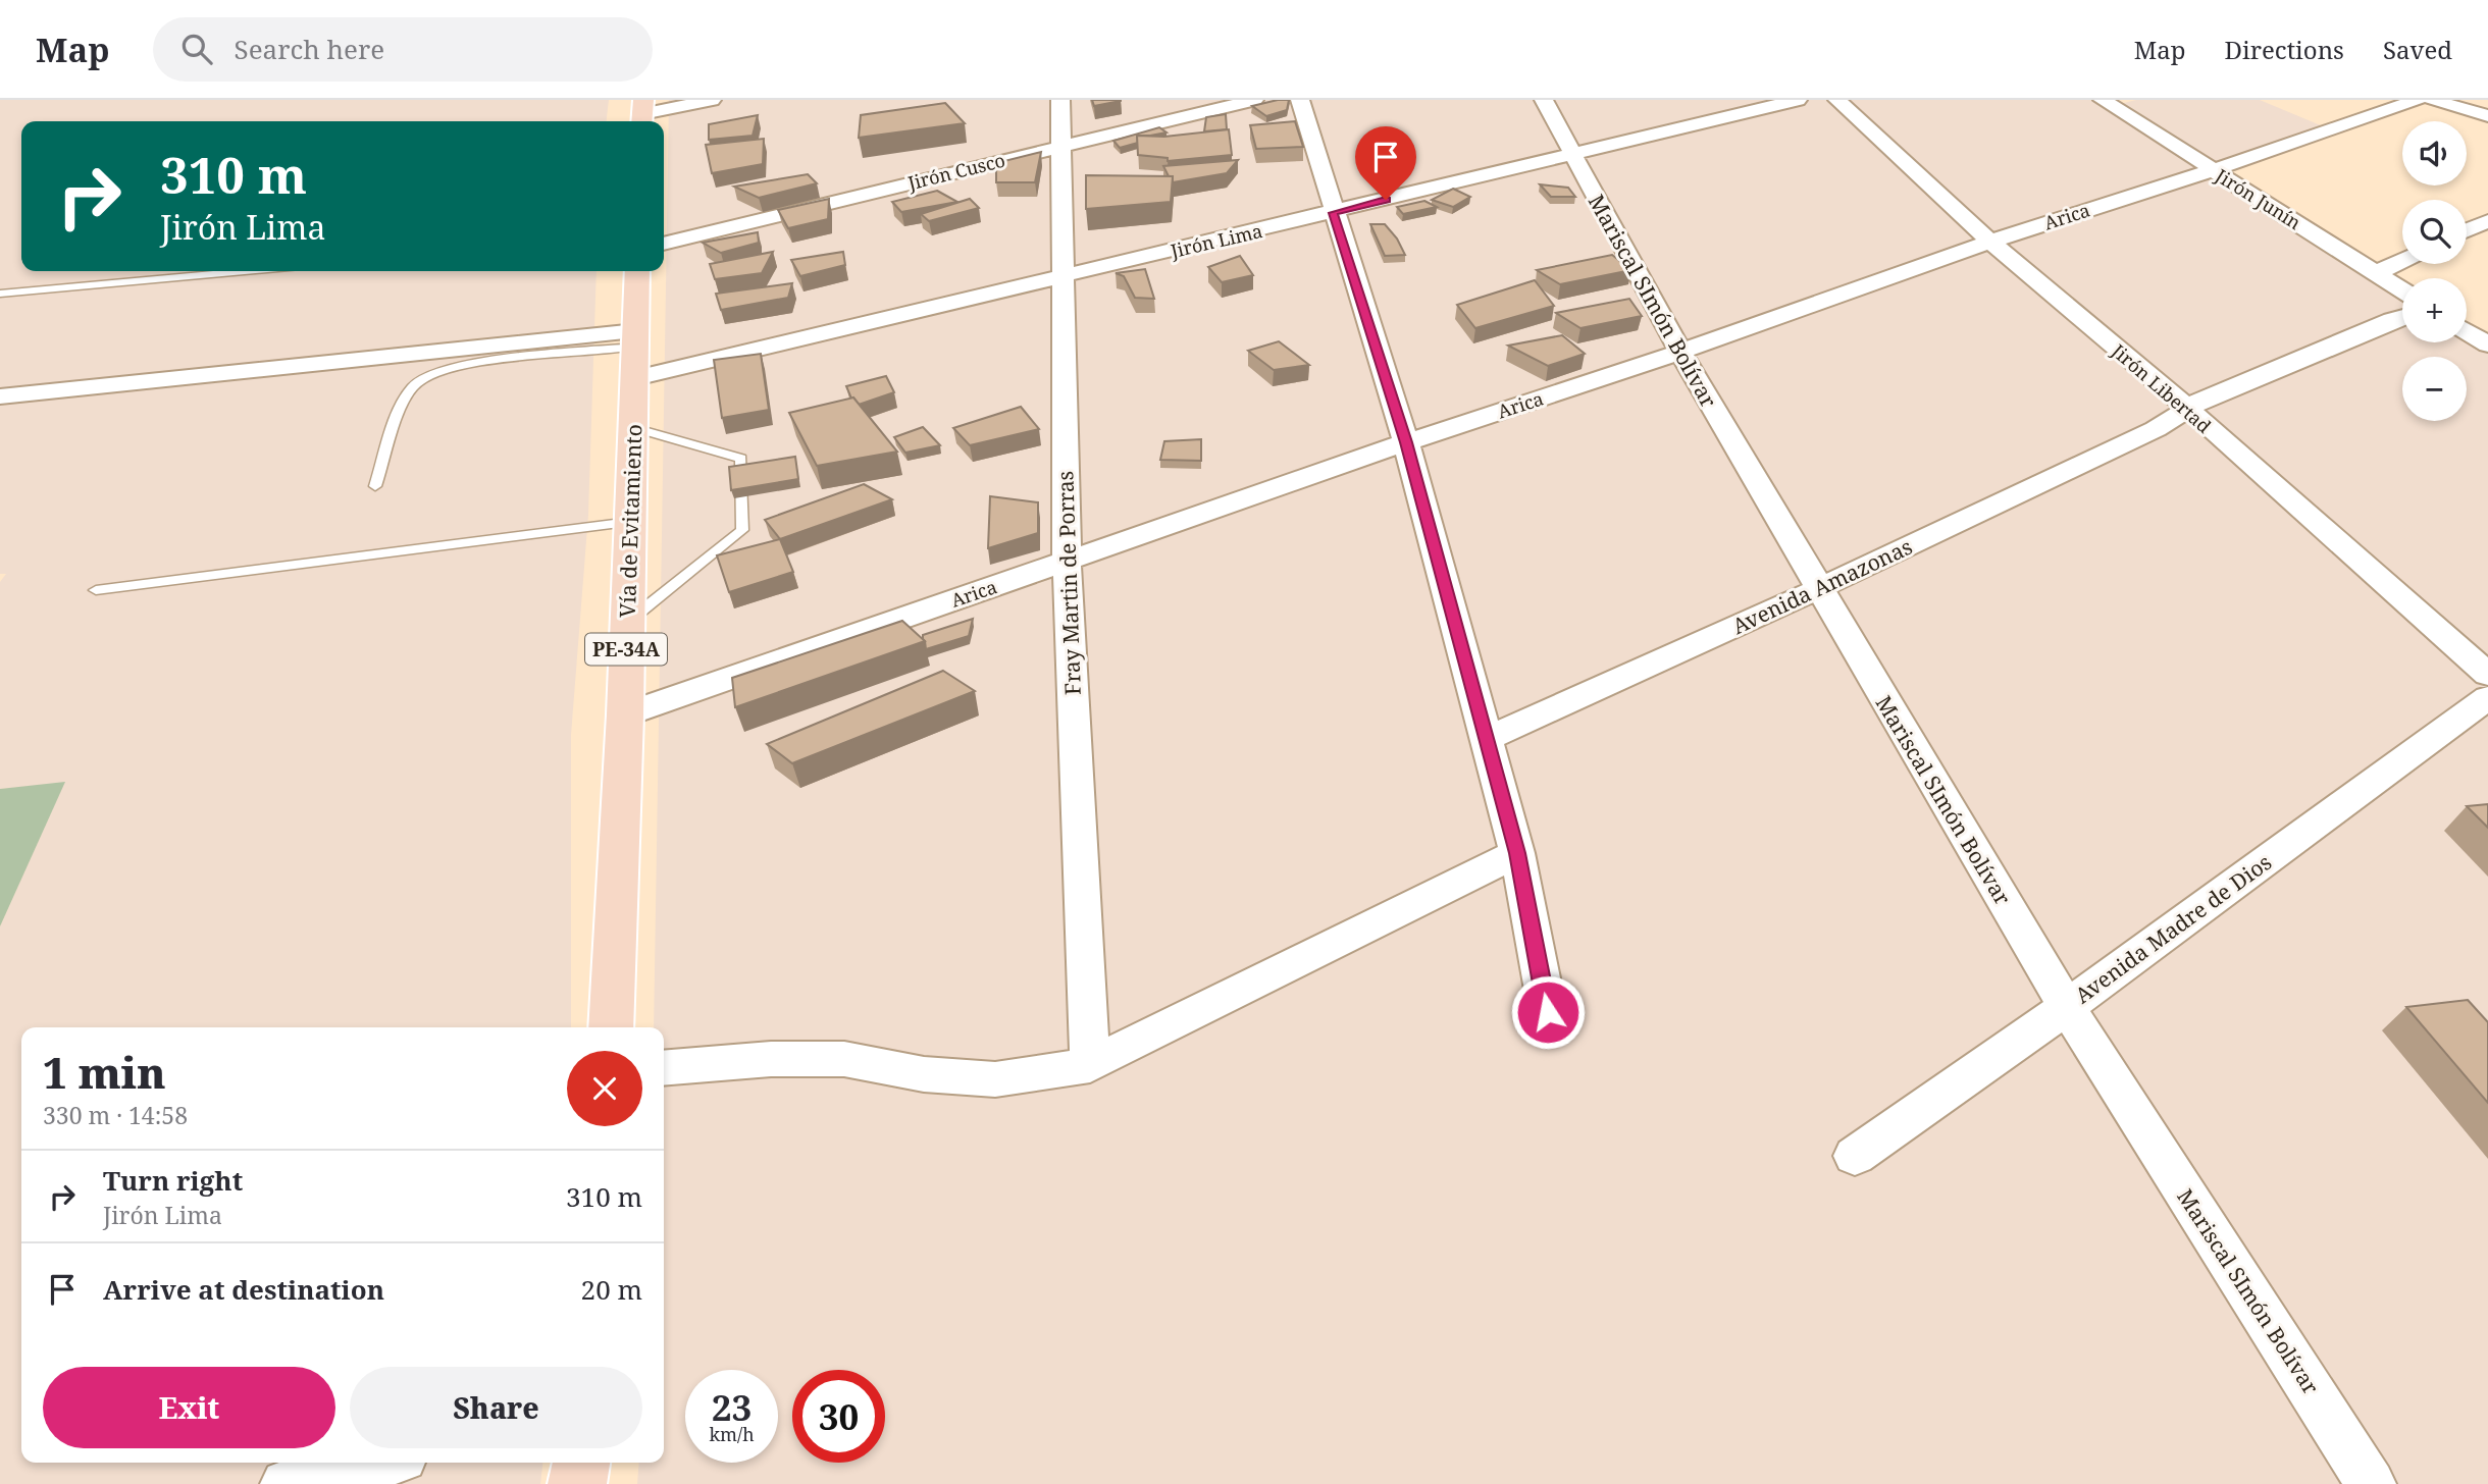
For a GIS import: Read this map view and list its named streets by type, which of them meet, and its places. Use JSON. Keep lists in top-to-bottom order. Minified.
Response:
{"streets":{"highway":["Vía de Evitamiento","PE-34A"],"street":["Jirón Cusco","Jirón Junín","Arica","Jirón Lima","Mariscal SImón Bolívar","Jirón Libertad","Fray Martin de Porras","Avenida Amazonas","Avenida Madre de Dios"]},"crossings":[["Jirón Cusco","Fray Martin de Porras"],["Jirón Junín","Arica"],["Arica","Mariscal SImón Bolívar"],["Arica","Jirón Libertad"],["Arica","Vía de Evitamiento"],["Arica","Fray Martin de Porras"],["Jirón Lima","Mariscal SImón Bolívar"],["Jirón Lima","Vía de Evitamiento"],["Jirón Lima","Fray Martin de Porras"],["Mariscal SImón Bolívar","Avenida Amazonas"],["Mariscal SImón Bolívar","Avenida Madre de Dios"],["Jirón Libertad","Avenida Amazonas"]],"page":{"header":"Map","search":"Search here","nav":["Map","Directions","Saved"],"map_buttons":["+","−"],"turn":["310 m","Jirón Lima"],"heading":["1 min","330 m · 14:58"],"list":[{"name":"Turn right","note":"Jirón Lima","value":"310 m"},{"name":"Arrive at destination","value":"20 m"}],"buttons":["Exit","Share"],"speed":"23 km/h","limit":"30"}}
